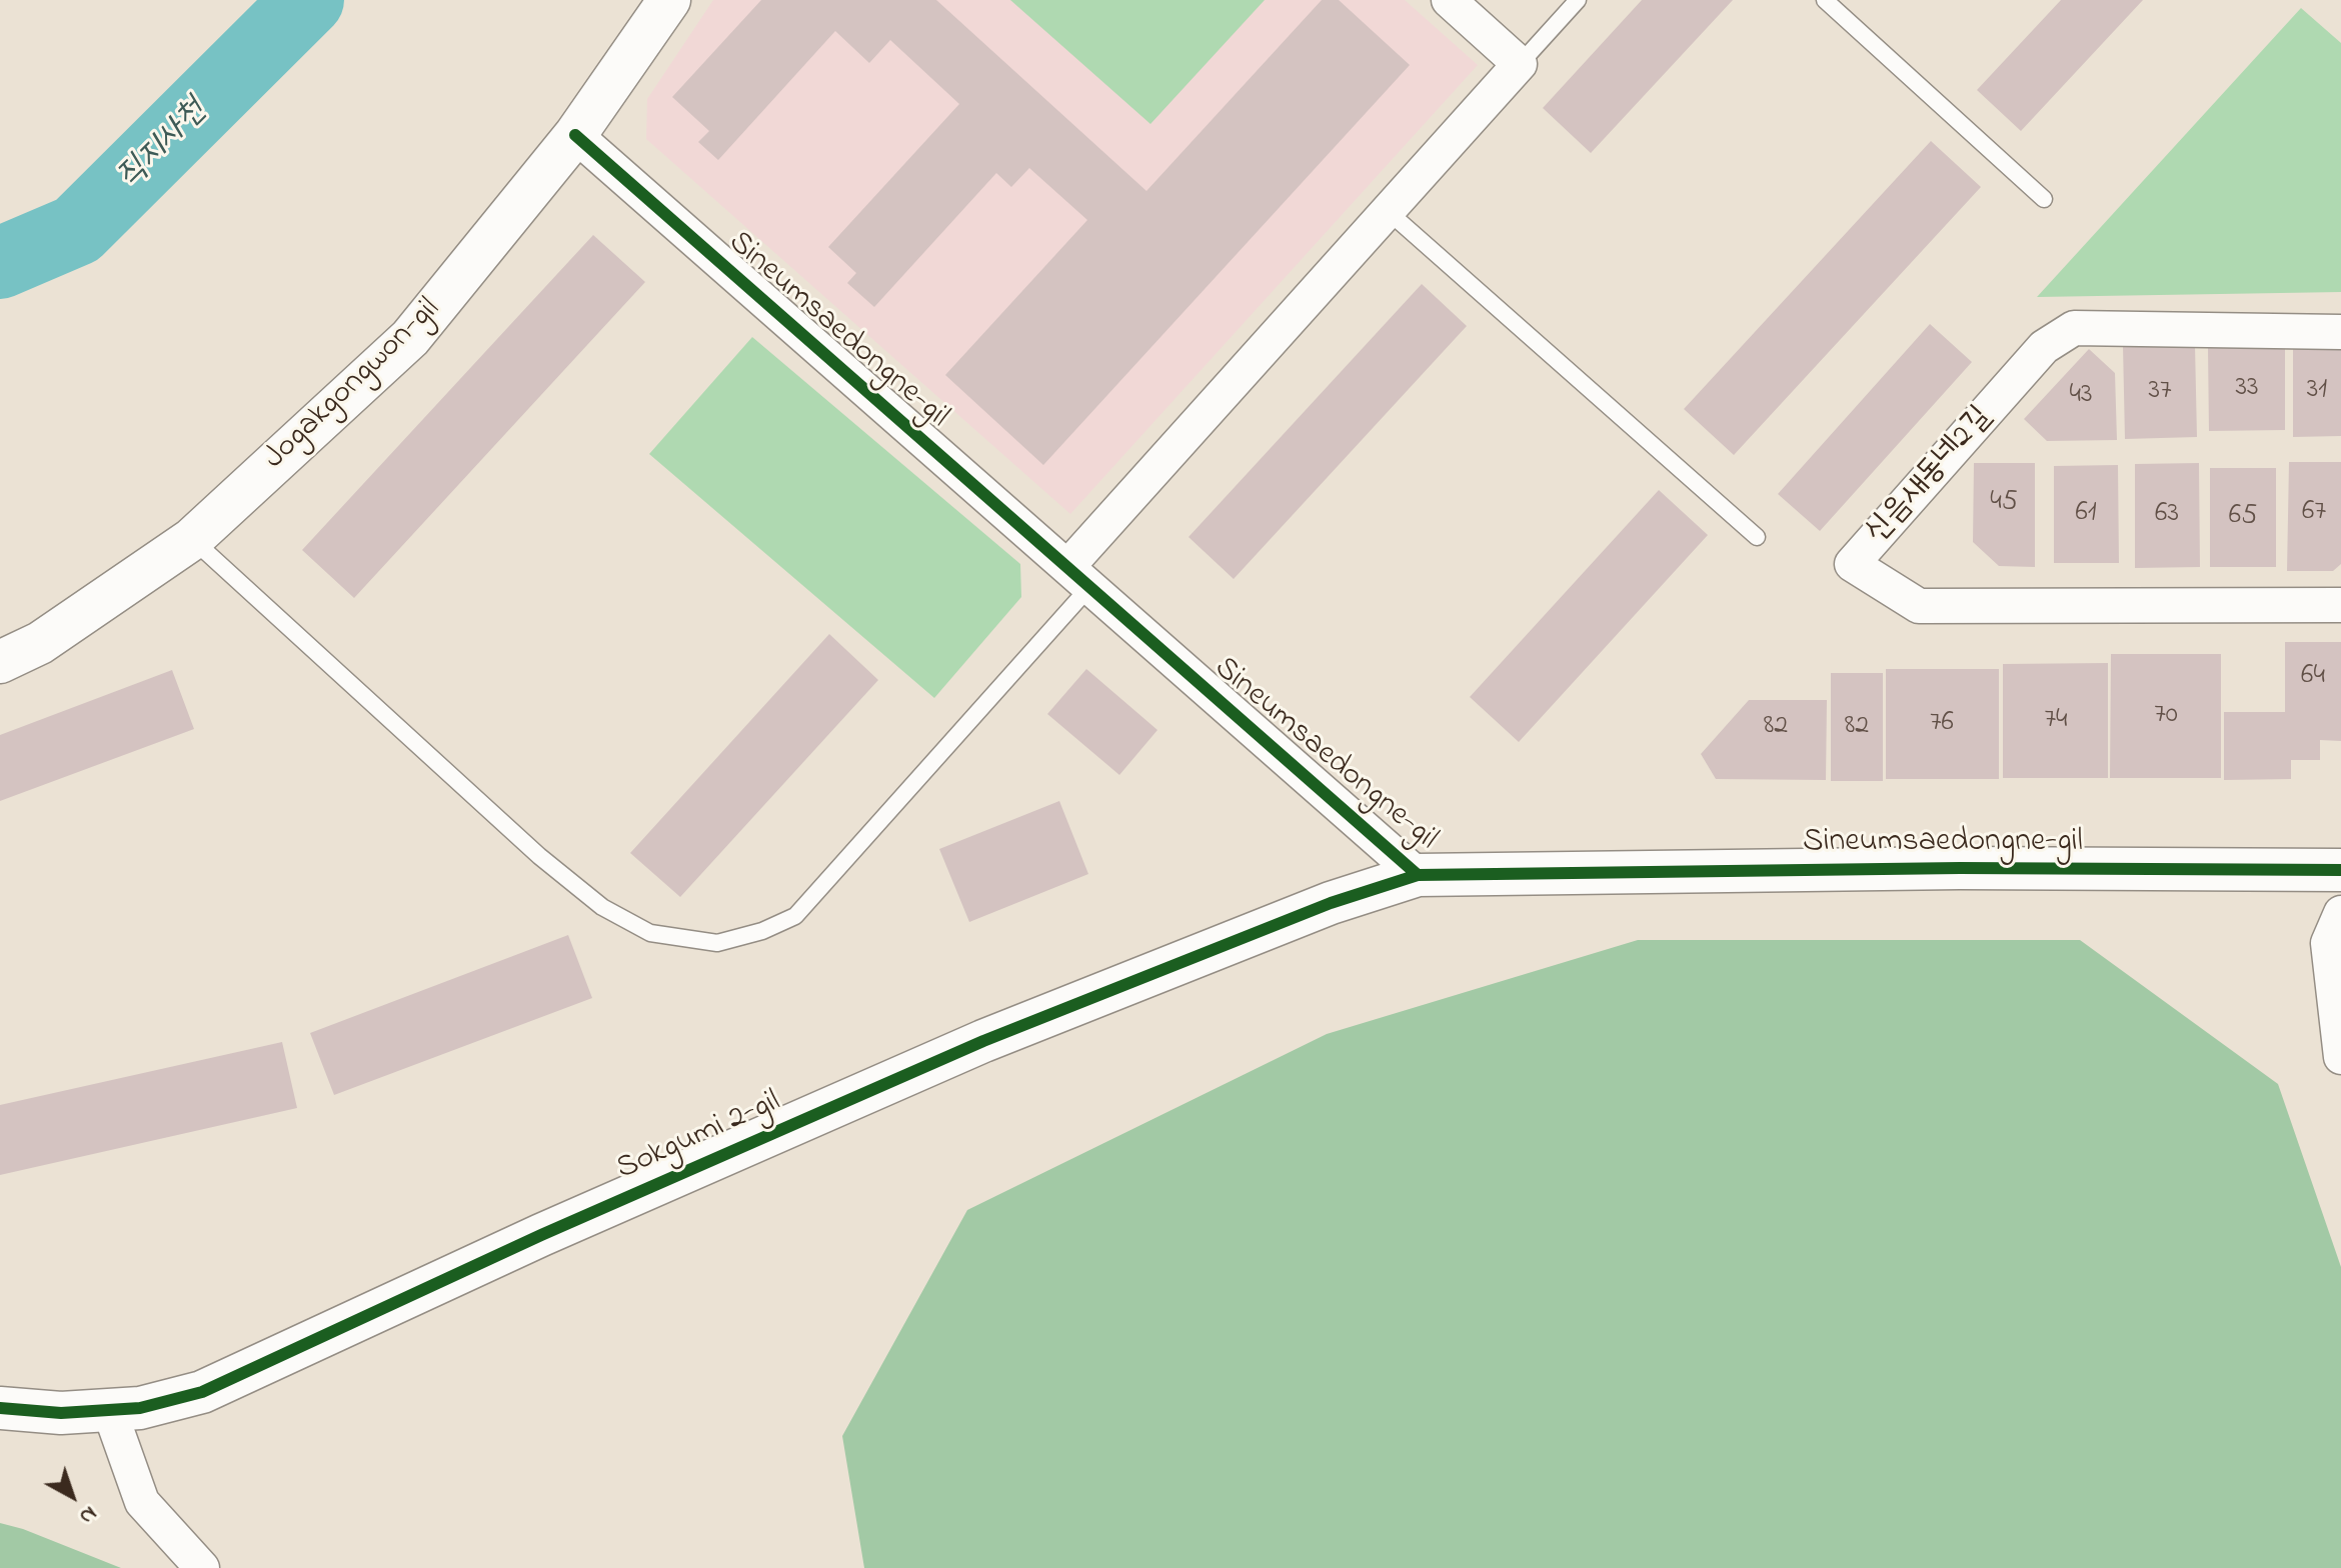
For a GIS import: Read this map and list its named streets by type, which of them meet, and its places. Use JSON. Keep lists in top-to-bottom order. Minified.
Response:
{"streets":{"street":["Sineumsaedongne-gil","Jogakgongwon-gil","신음새동네2길","Sokgumi 2-gil"]},"crossings":[["Sineumsaedongne-gil","Jogakgongwon-gil"],["Sineumsaedongne-gil","Sokgumi 2-gil"]],"water":["직지사천"],"house_numbers":["33","31","37","43","45","67","61","63","65","64","70","74","76","82","82"],"north":"bottom right"}
